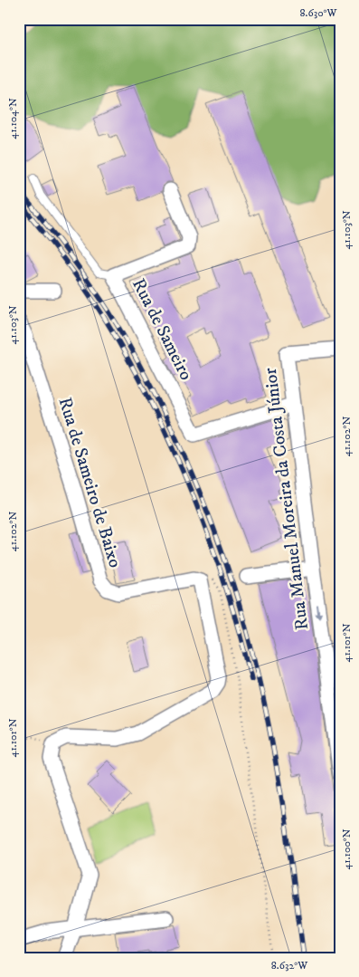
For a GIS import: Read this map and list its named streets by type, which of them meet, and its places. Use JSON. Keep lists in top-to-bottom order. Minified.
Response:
{"streets":{"street":["Rua de Sameiro","Rua de Sameiro de Baixo","Rua Manuel Moreira da Costa Júnior"]},"crossings":[["Rua de Sameiro","Rua Manuel Moreira da Costa Júnior"]],"one_way":["Rua Manuel Moreira da Costa Júnior"],"coordinates":["8.630°W","41.104°N","41.103°N","41.102°N","41.101°N","41.100°N","8.632°W"]}
